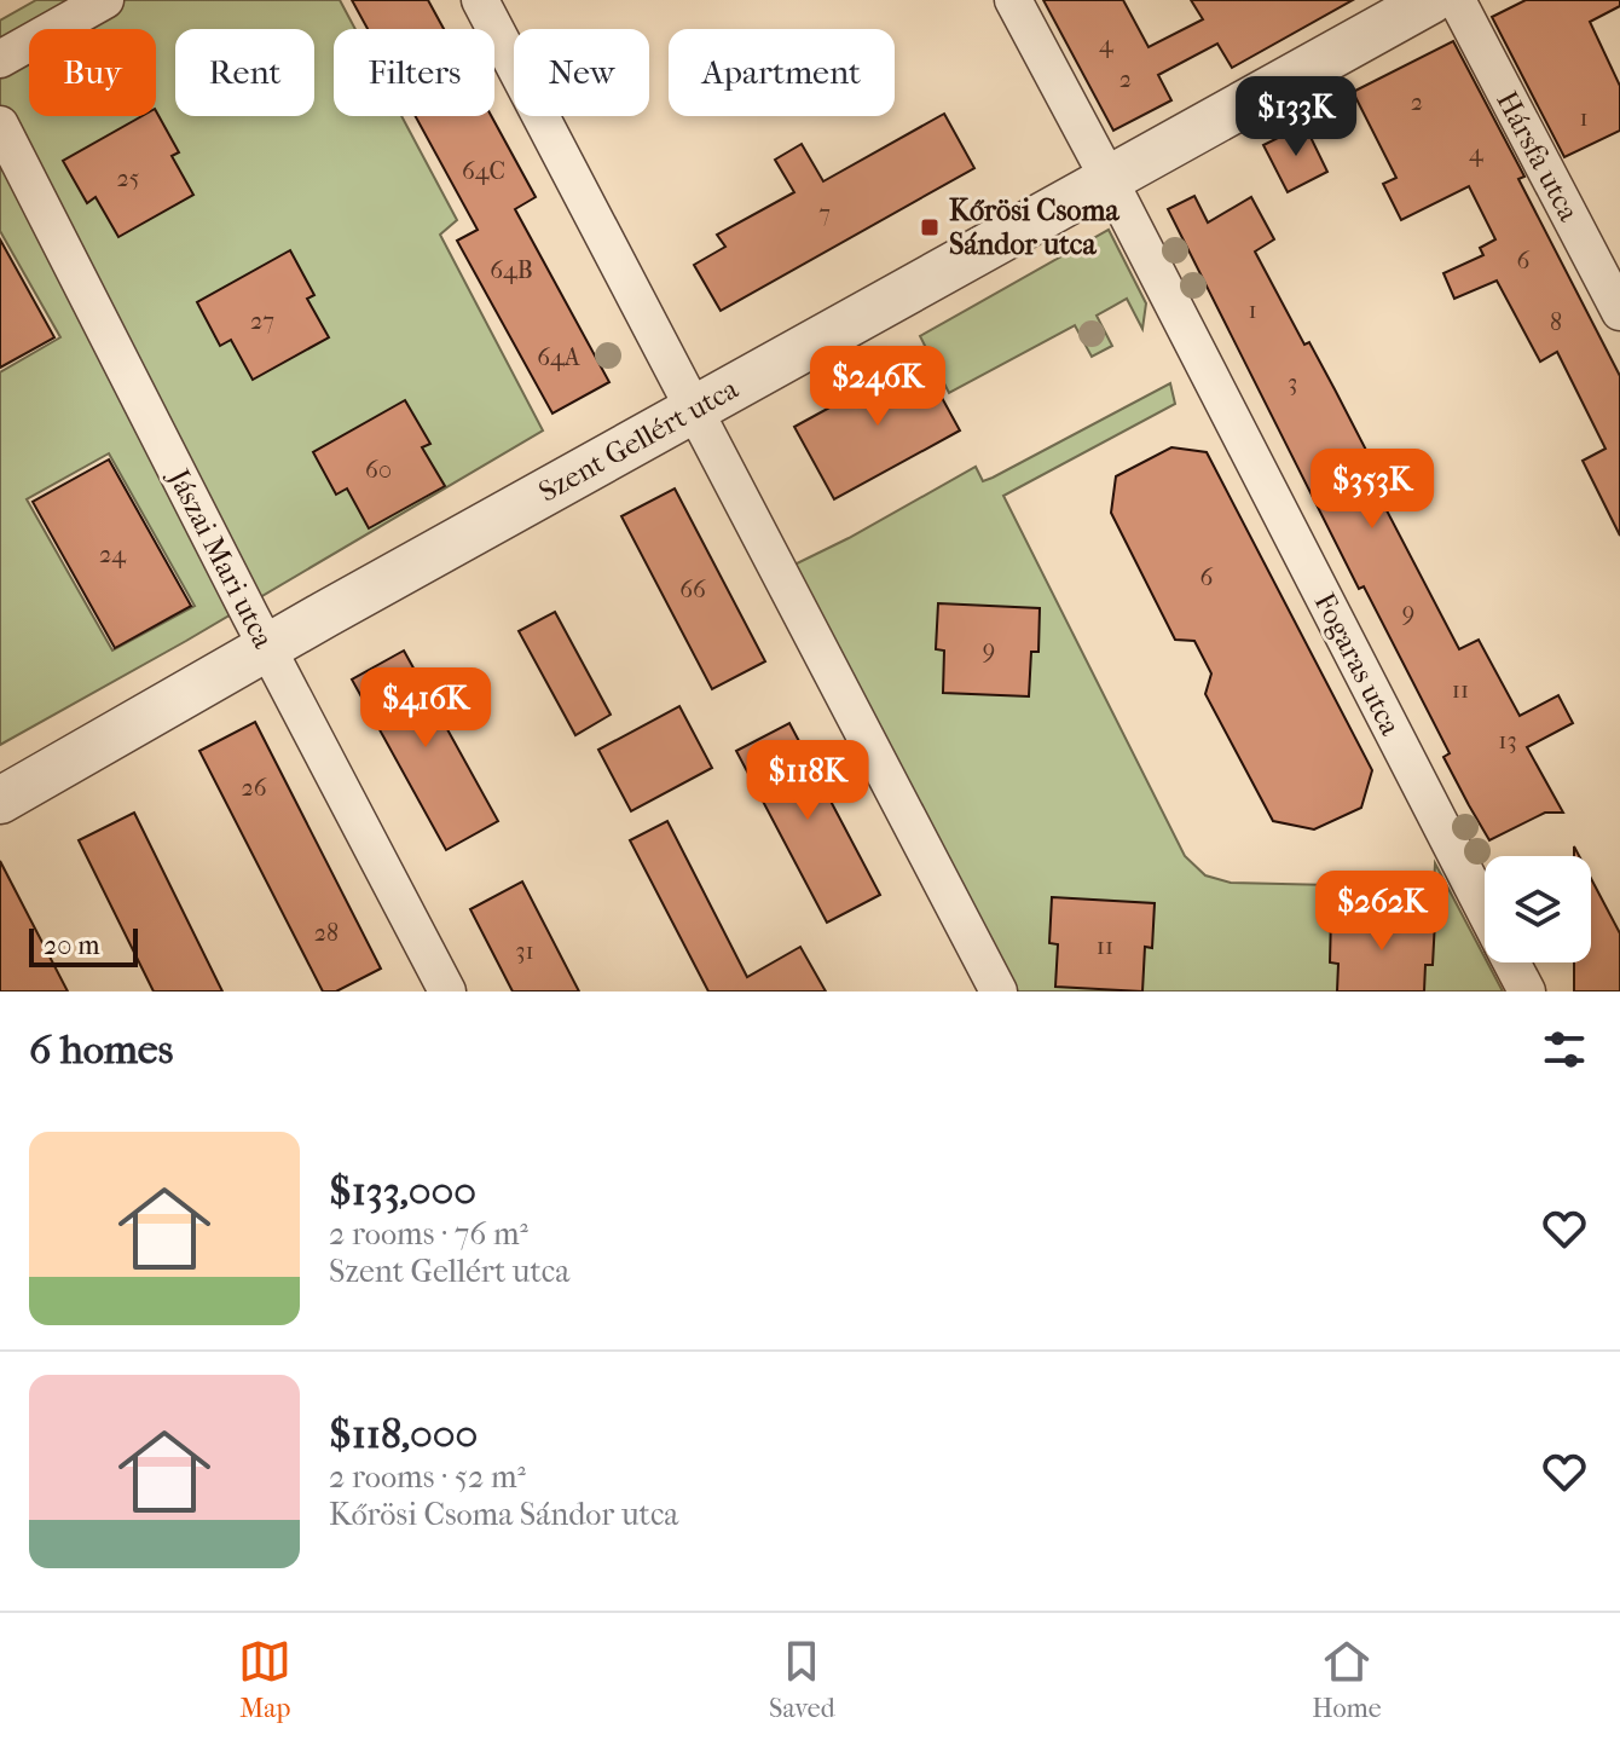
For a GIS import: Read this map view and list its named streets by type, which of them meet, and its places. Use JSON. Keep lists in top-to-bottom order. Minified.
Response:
{"streets":{"street":["Hársfa utca","Szent Gellért utca","Jászai Mari utca","Fogaras utca"]},"crossings":[["Szent Gellért utca","Jászai Mari utca"],["Szent Gellért utca","Fogaras utca"]],"places":{"transit":["Kőrösi Csoma Sándor utca"]},"house_numbers":["4","2","2","1","4","64C","25","7","6","64B","1","27","8","64A","3","60","24","6","66","9","9","11","13","26","28","11","31"],"scale_bar":"20 m","page":{"chip":["Buy","Rent","Filters","New","Apartment"],"price":["$133K","$246K","$353K","$416K","$118K","$262K"],"scale":"20 m","heading":"6 homes","list":[{"name":"$133,000","note":"2 rooms · 76 m² · Szent Gellért utca"},{"name":"$118,000","note":"2 rooms · 52 m² · Kőrösi Csoma Sándor utca"}],"tabs":["Map","Saved","Home"]}}
